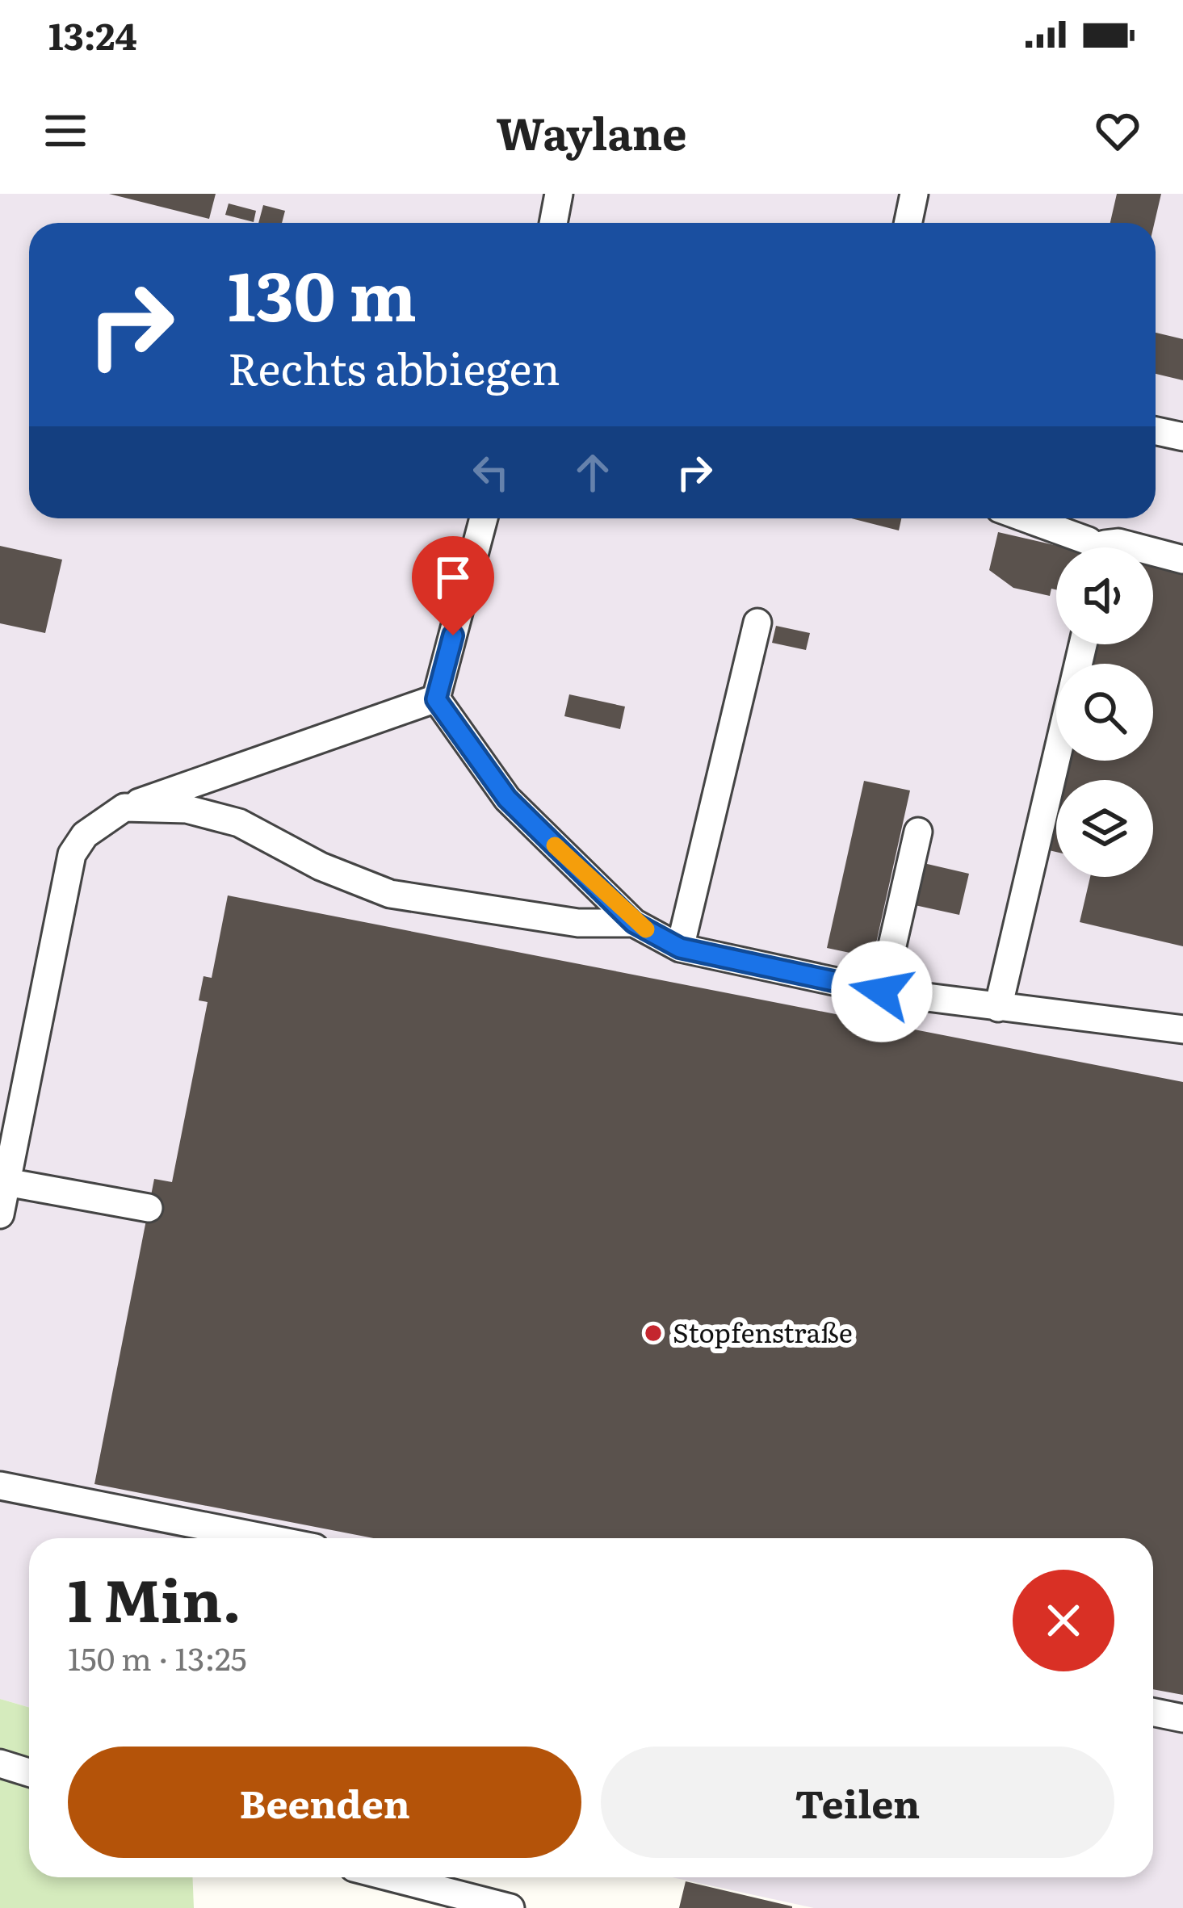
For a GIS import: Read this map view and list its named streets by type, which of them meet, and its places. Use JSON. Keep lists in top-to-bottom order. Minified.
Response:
{"places":["Stopfenstraße"],"page":{"status":"13:24","header":"Waylane","turn":["130 m","Rechts abbiegen"],"heading":["1 Min.","150 m · 13:25"],"buttons":["Beenden","Teilen"]}}
